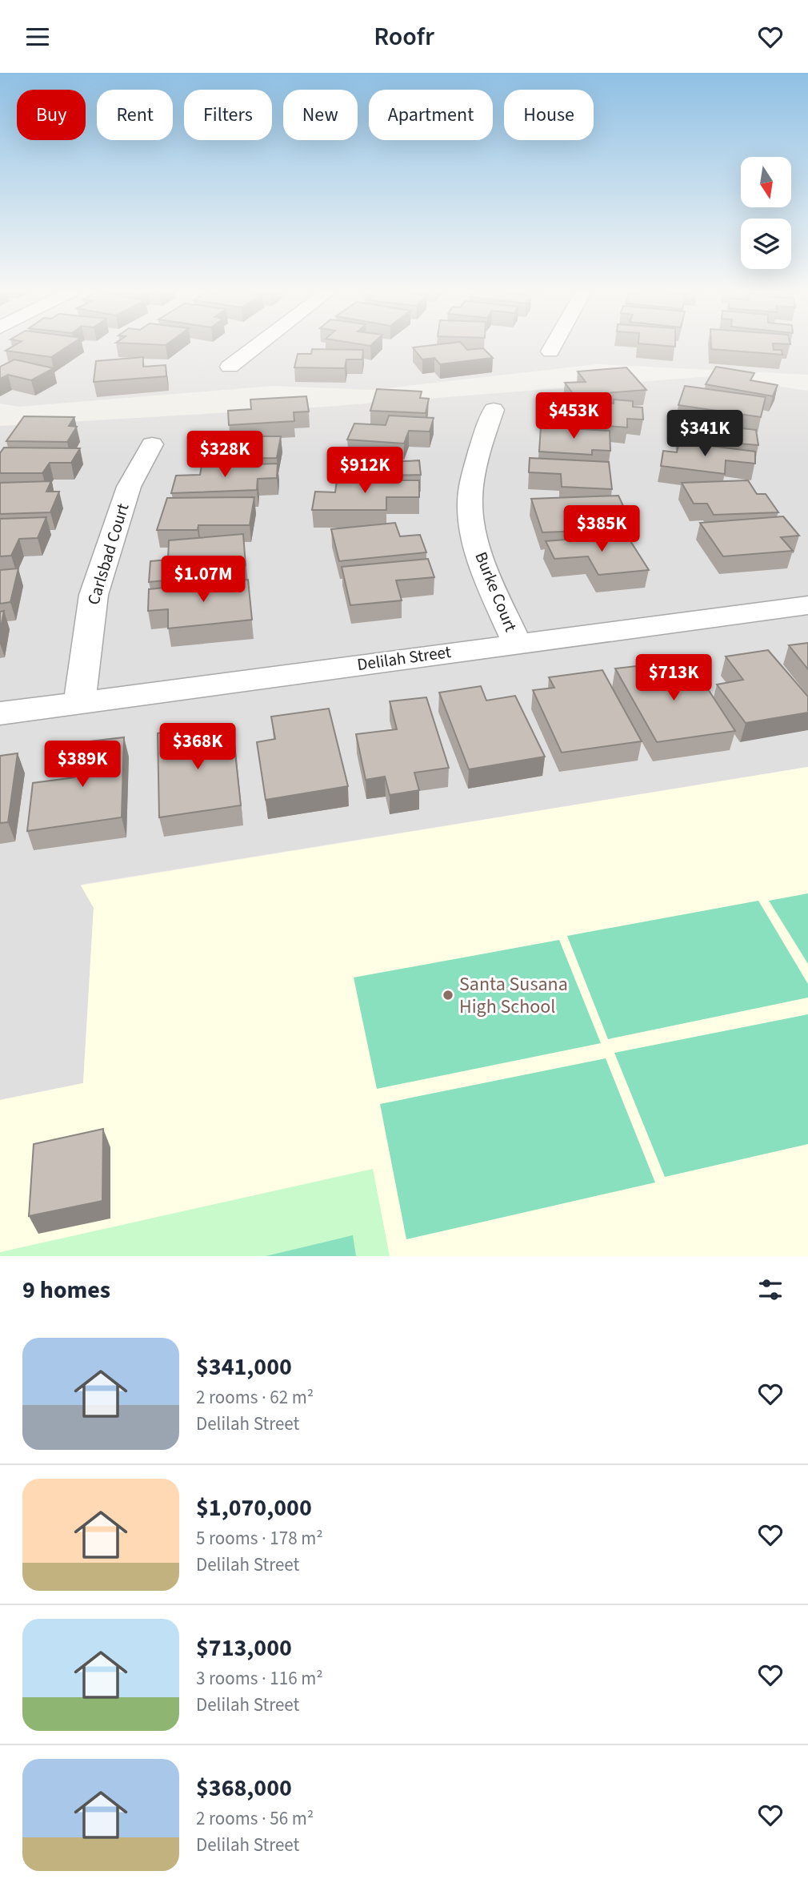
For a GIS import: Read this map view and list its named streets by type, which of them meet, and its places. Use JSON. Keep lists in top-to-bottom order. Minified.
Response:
{"streets":{"street":["Carlsbad Court","Burke Court","Delilah Street"]},"crossings":[["Carlsbad Court","Delilah Street"],["Burke Court","Delilah Street"]],"places":["Santa Susana High School"],"north":"bottom","page":{"header":"Roofr","chip":["Buy","Rent","Filters","New","Apartment","House"],"price":["$453K","$341K","$328K","$912K","$385K","$1.07M","$713K","$368K","$389K"],"heading":"9 homes","list":[{"name":"$341,000","note":"2 rooms · 62 m² · Delilah Street"},{"name":"$1,070,000","note":"5 rooms · 178 m² · Delilah Street"},{"name":"$713,000","note":"3 rooms · 116 m² · Delilah Street"},{"name":"$368,000","note":"2 rooms · 56 m² · Delilah Street"}]}}
